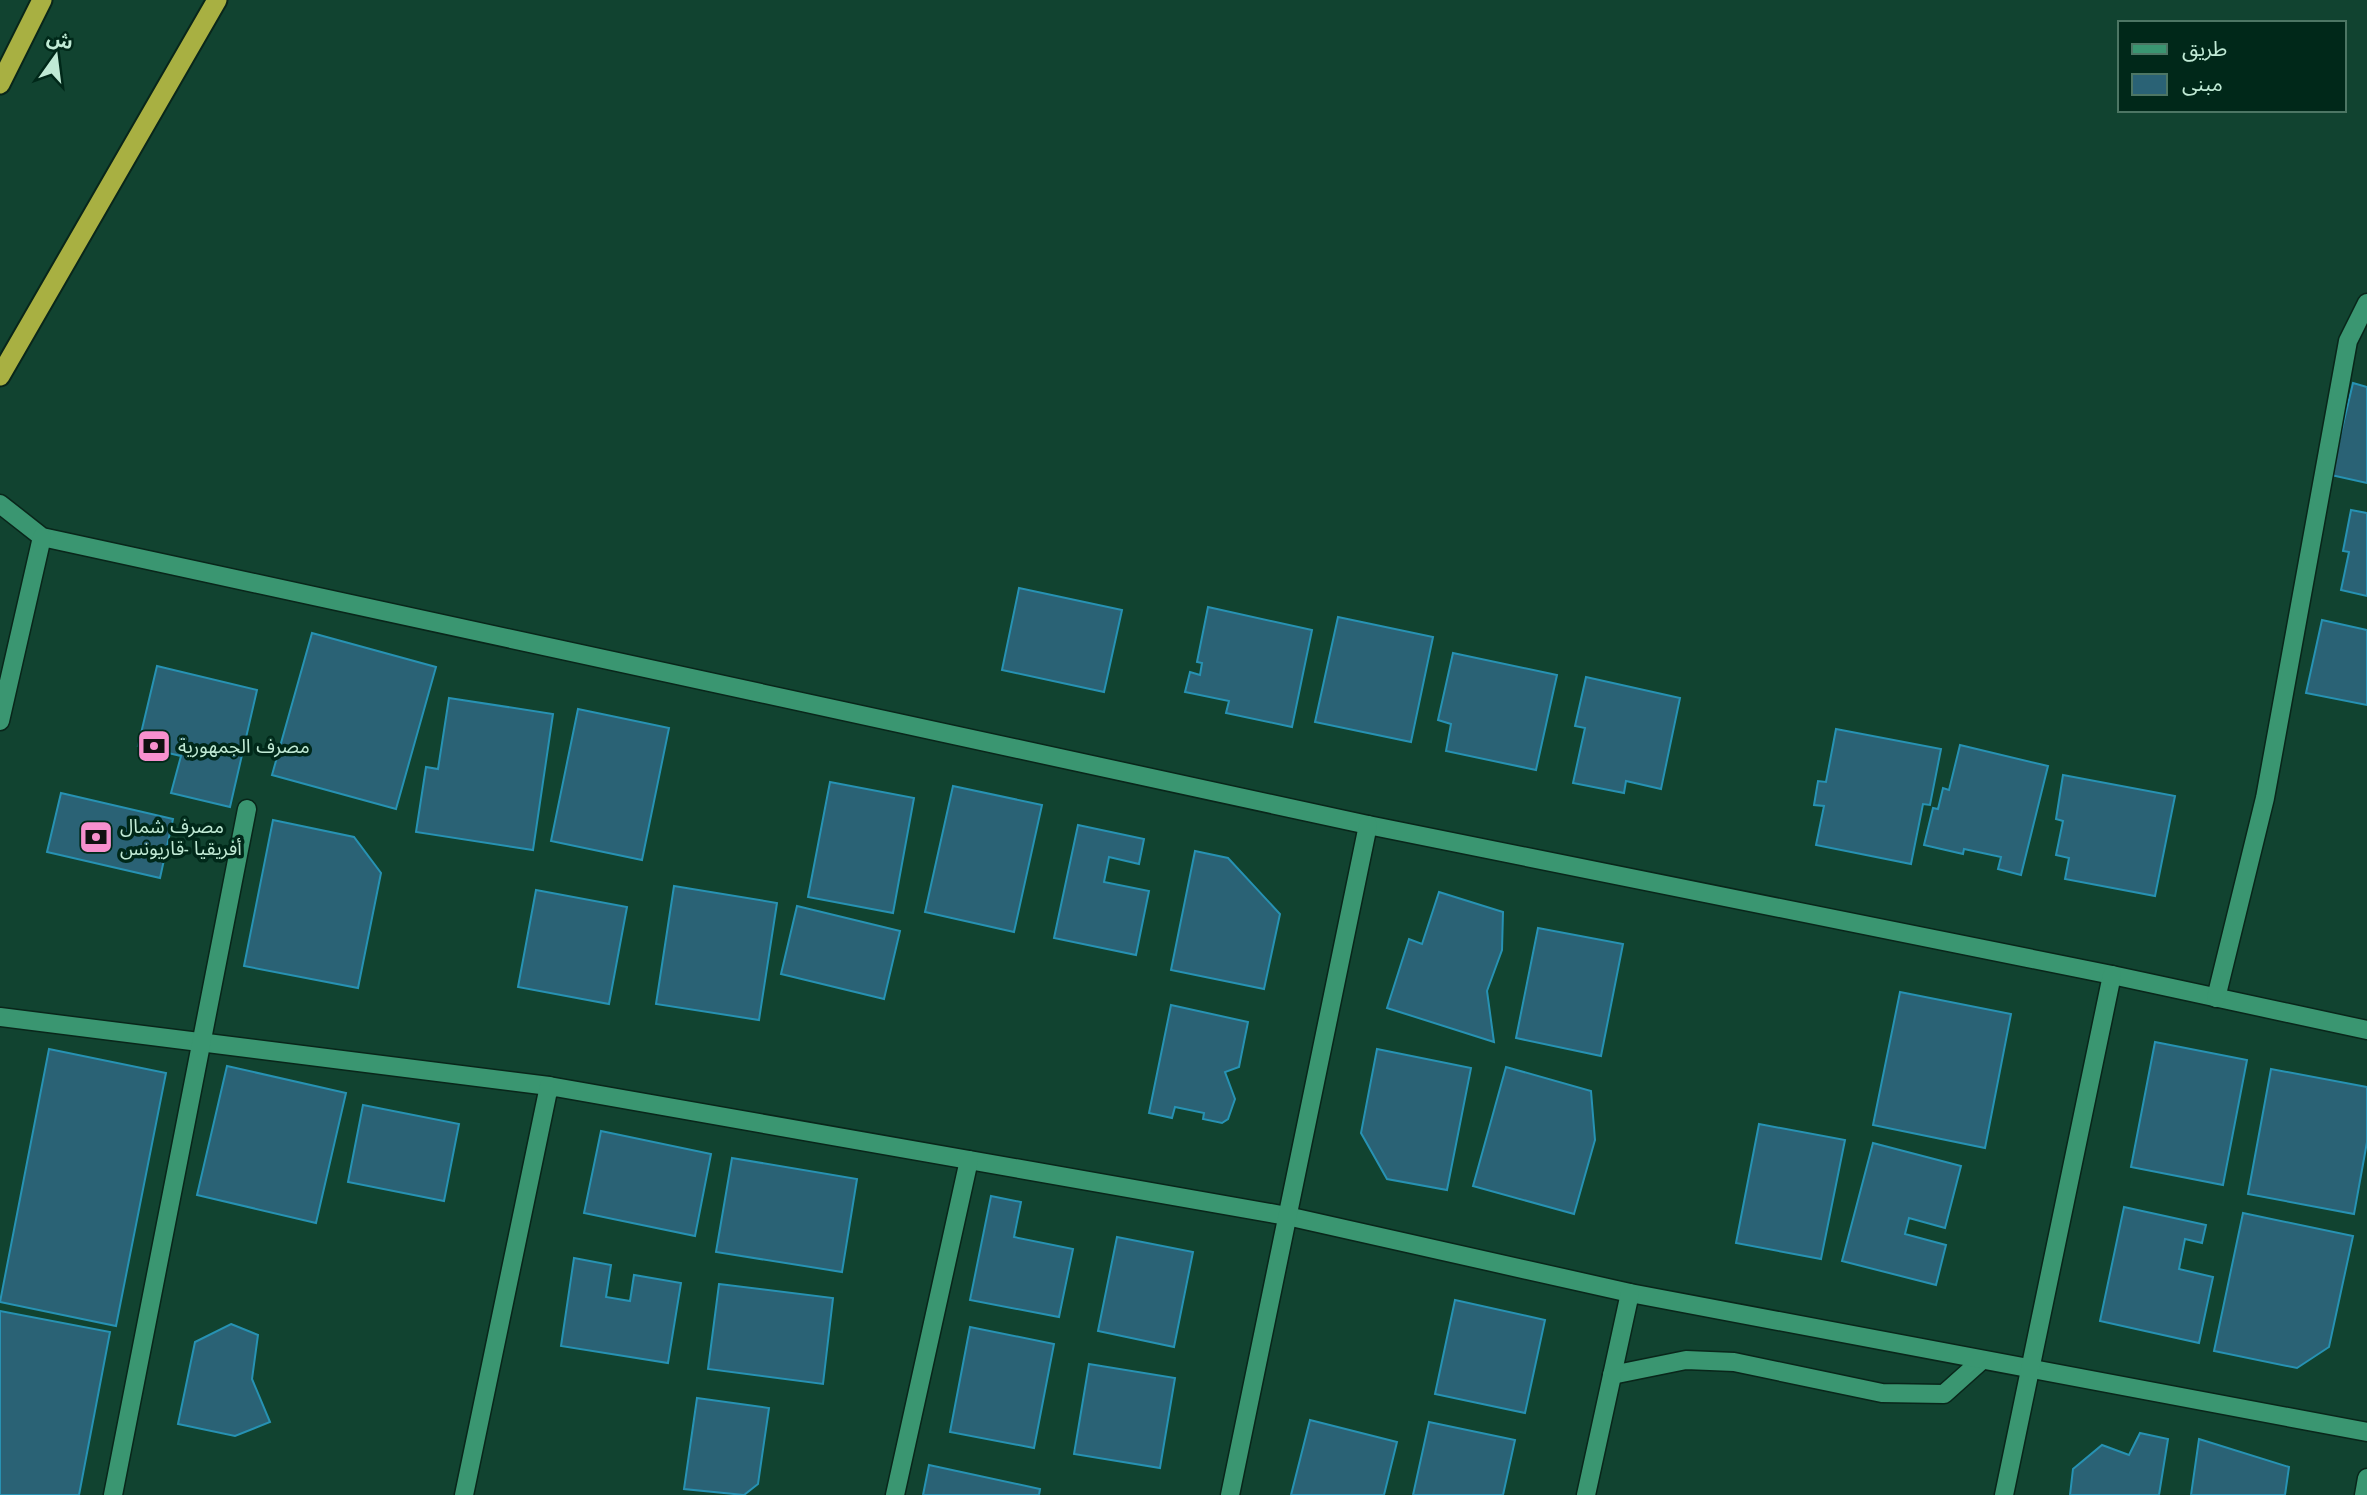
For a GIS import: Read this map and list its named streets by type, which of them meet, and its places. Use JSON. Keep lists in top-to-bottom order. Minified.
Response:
{"places":{"bank":["مصرف الجمهورية","مصرف شمال أفريقيا -قاريونس"]},"legend":["طريق","مبنى"],"north":"top"}
